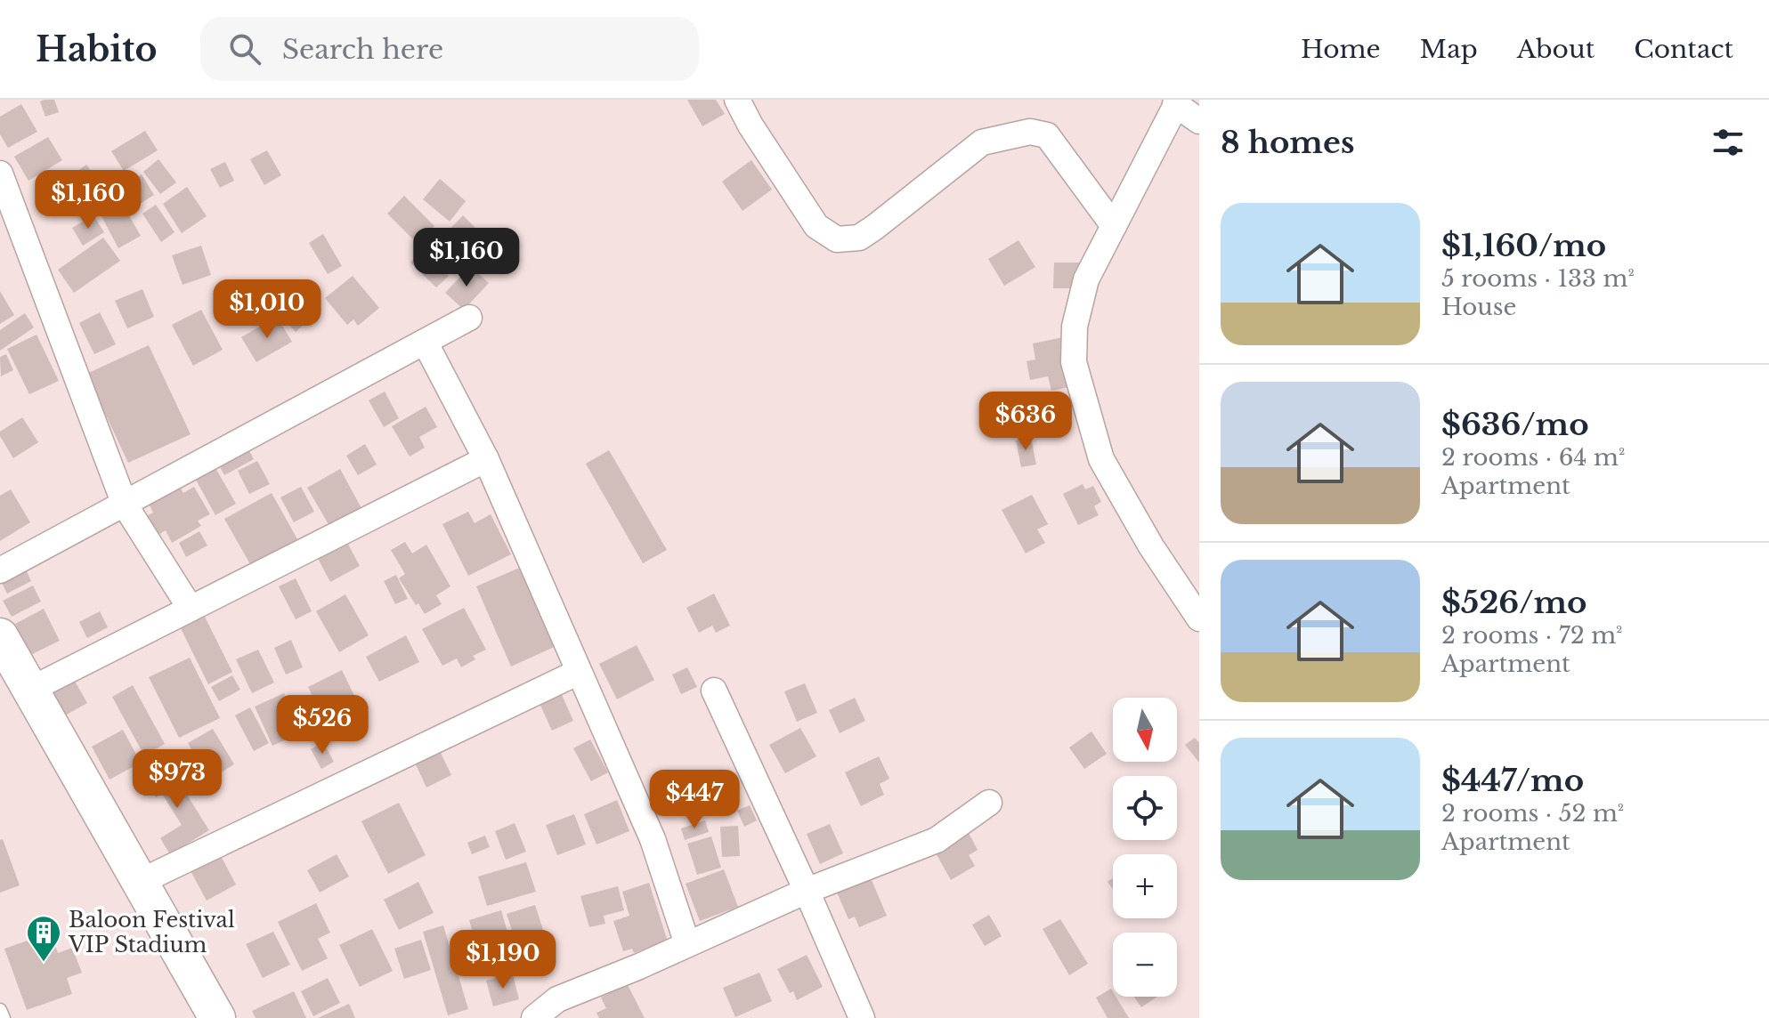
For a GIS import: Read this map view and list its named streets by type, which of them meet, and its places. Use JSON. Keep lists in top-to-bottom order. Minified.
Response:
{"places":{"building":["Baloon Festival VIP Stadium"]},"north":"bottom","page":{"header":"Habito","search":"Search here","nav":["Home","Map","About","Contact"],"heading":"8 homes","price":["$1,160","$1,160","$1,010","$636","$526","$973","$447","$1,190"],"list":[{"name":"$1,160/mo","note":"5 rooms · 133 m² · House"},{"name":"$636/mo","note":"2 rooms · 64 m² · Apartment"},{"name":"$526/mo","note":"2 rooms · 72 m² · Apartment"},{"name":"$447/mo","note":"2 rooms · 52 m² · Apartment"}],"map_buttons":["+","−"]}}
